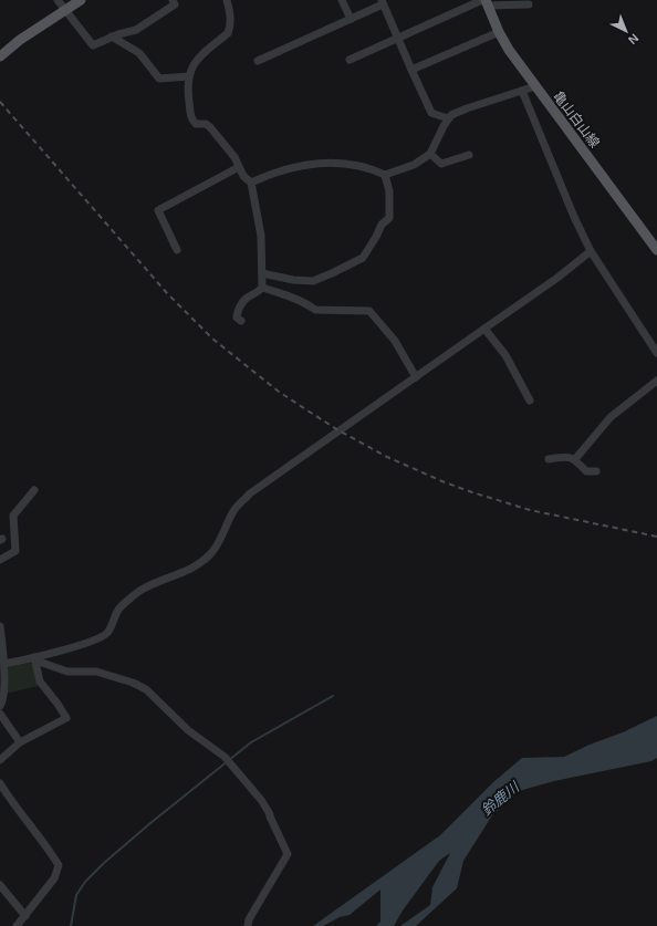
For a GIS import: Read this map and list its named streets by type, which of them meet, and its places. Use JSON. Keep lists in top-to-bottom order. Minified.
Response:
{"streets":{"main road":["亀山白山線"]},"water":["鈴鹿川"],"north":"bottom right"}
